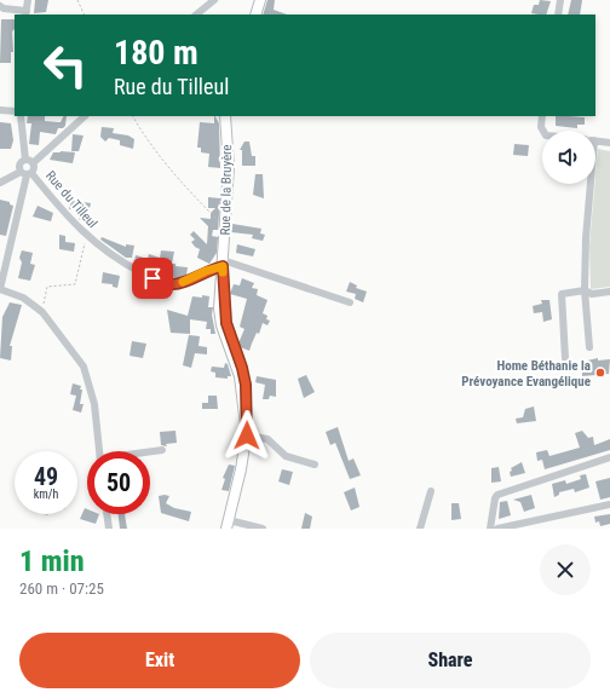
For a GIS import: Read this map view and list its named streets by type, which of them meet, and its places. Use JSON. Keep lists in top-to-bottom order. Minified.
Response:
{"streets":{"main road":["Rue de la Bruyère"],"street":["Rue du Tilleul"]},"crossings":[["Rue de la Bruyère","Rue du Tilleul"]],"places":["Home Béthanie la Prévoyance Evangélique"],"page":{"turn":["180 m","Rue du Tilleul"],"speed":"49 km/h","limit":"50","heading":["1 min","260 m · 07:25"],"buttons":["Exit","Share"]}}
